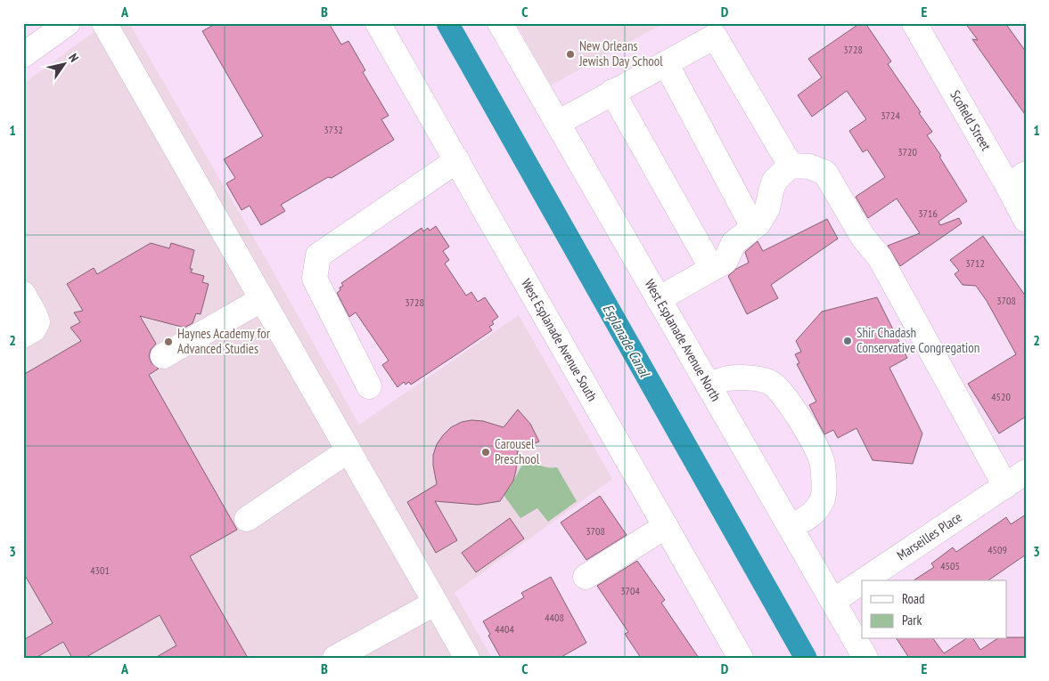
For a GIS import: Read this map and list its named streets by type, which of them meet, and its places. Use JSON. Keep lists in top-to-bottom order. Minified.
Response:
{"streets":{"main road":["Scofield Street","West Esplanade Avenue South","West Esplanade Avenue North","Marseilles Place"]},"crossings":[["West Esplanade Avenue North","Marseilles Place"]],"water":["Esplanade Canal"],"places":["New Orleans Jewish Day School","Shir Chadash Conservative Congregation","Haynes Academy for Advanced Studies","Carousel Preschool"],"house_numbers":["3728","3724","3732","3720","3716","3712","3708","3728","4520","3708","4509","4505","4301","3704","4408","4404"],"legend":["Road","Park"],"north":"top right","grid":{"columns":["A","B","C","D","E"],"rows":["1","2","3"]}}
